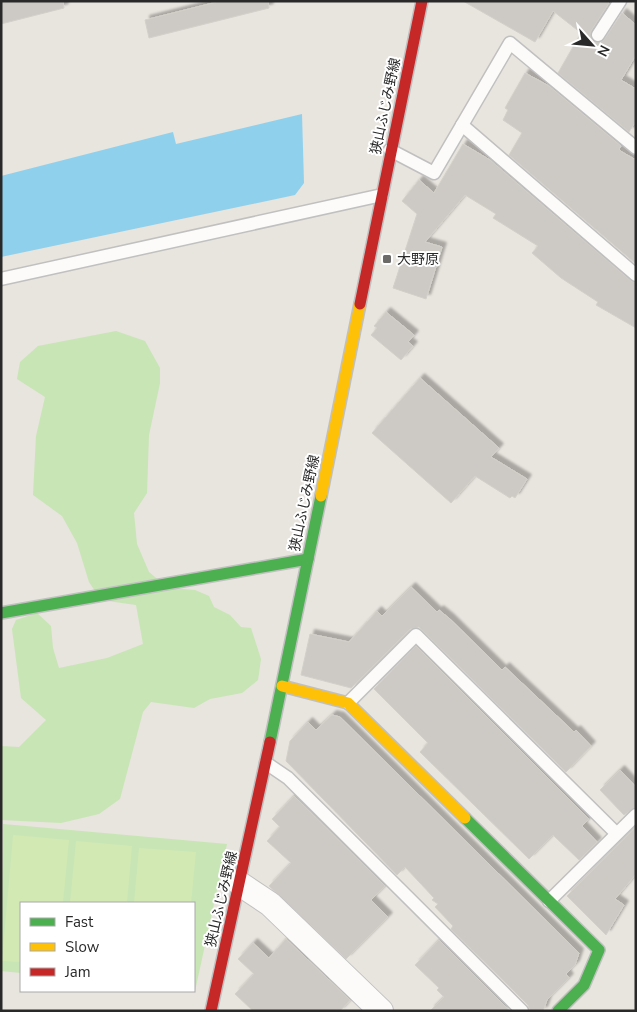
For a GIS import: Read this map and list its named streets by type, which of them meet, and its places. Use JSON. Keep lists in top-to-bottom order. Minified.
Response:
{"streets":{"main road":["狭山ふじみ野線"]},"places":{"transit":["大野原"]},"legend":["Fast","Slow","Jam"],"north":"bottom right"}
